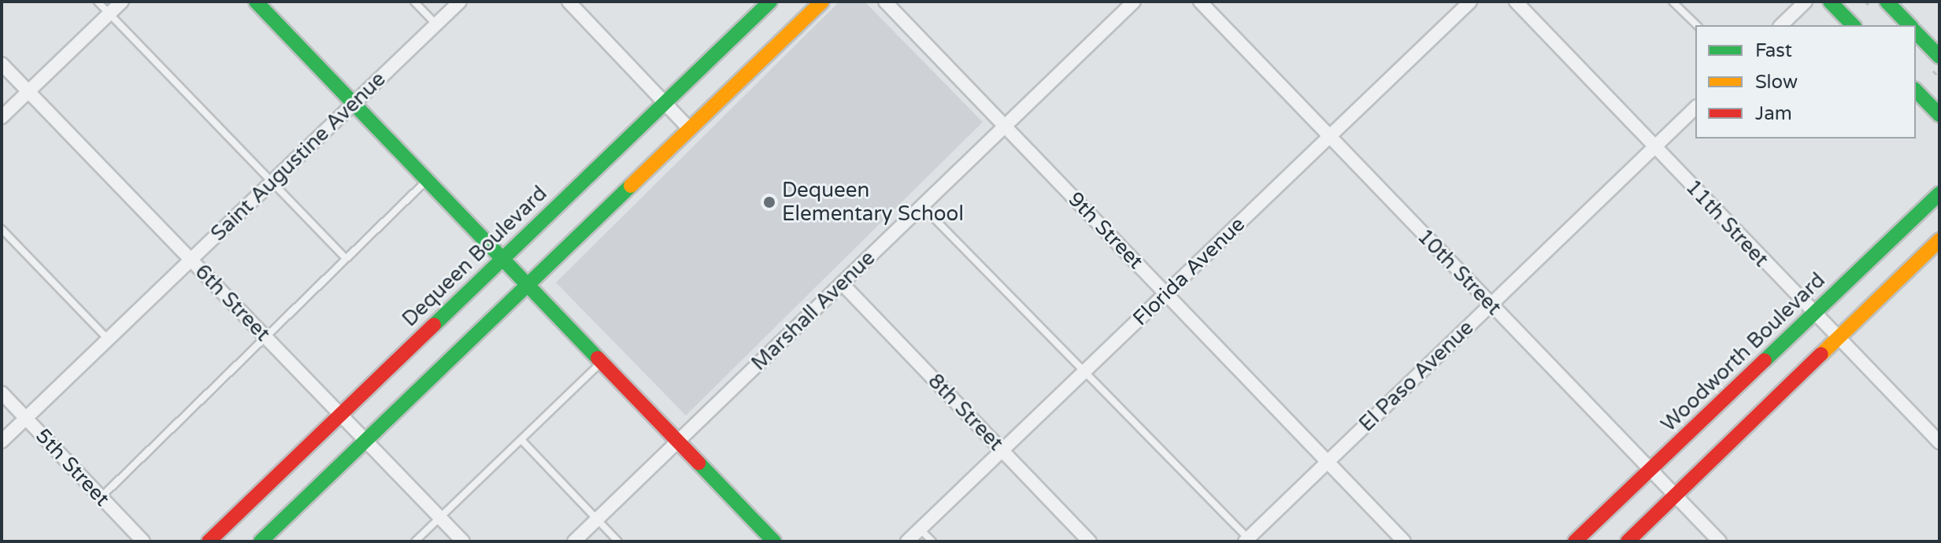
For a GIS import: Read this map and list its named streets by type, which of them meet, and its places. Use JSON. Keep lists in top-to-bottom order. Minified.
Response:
{"streets":{"street":["Saint Augustine Avenue","11th Street","9th Street","Dequeen Boulevard","Florida Avenue","10th Street","6th Street","Marshall Avenue","Woodworth Boulevard","El Paso Avenue","8th Street","5th Street"]},"crossings":[["Saint Augustine Avenue","6th Street"],["Saint Augustine Avenue","5th Street"],["11th Street","Woodworth Boulevard"],["11th Street","El Paso Avenue"],["9th Street","Florida Avenue"],["9th Street","Marshall Avenue"],["9th Street","El Paso Avenue"],["Dequeen Boulevard","6th Street"],["Florida Avenue","10th Street"],["Florida Avenue","8th Street"],["10th Street","Woodworth Boulevard"],["10th Street","El Paso Avenue"],["Marshall Avenue","8th Street"]],"places":["Dequeen Elementary School"],"legend":["Fast","Slow","Jam"]}
